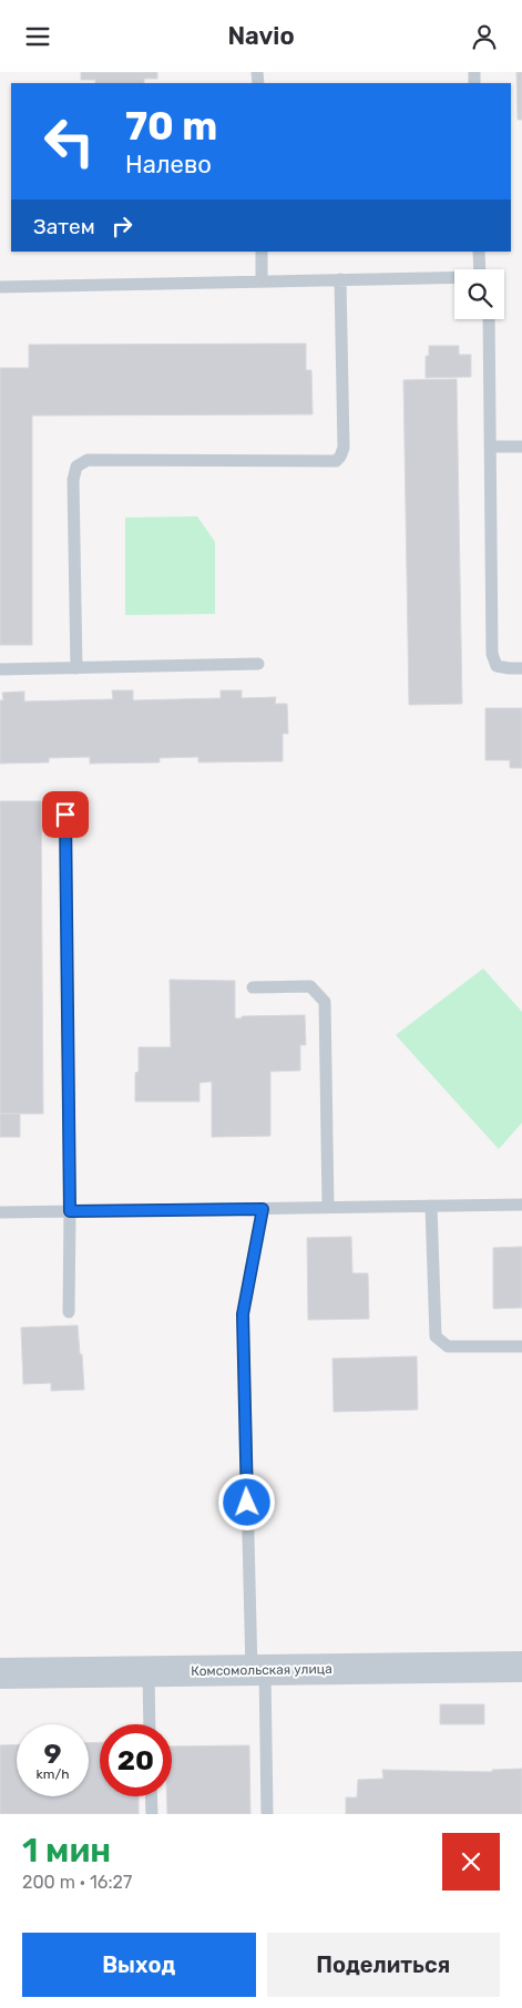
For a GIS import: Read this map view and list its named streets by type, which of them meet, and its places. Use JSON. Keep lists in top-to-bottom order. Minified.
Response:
{"streets":{"street":["Комсомольская улица"]},"page":{"header":"Navio","turn":["70 m","Налево"],"then":"Затем","speed":"9 km/h","limit":"20","heading":["1 мин","200 m · 16:27"],"buttons":["Выход","Поделиться"]}}
